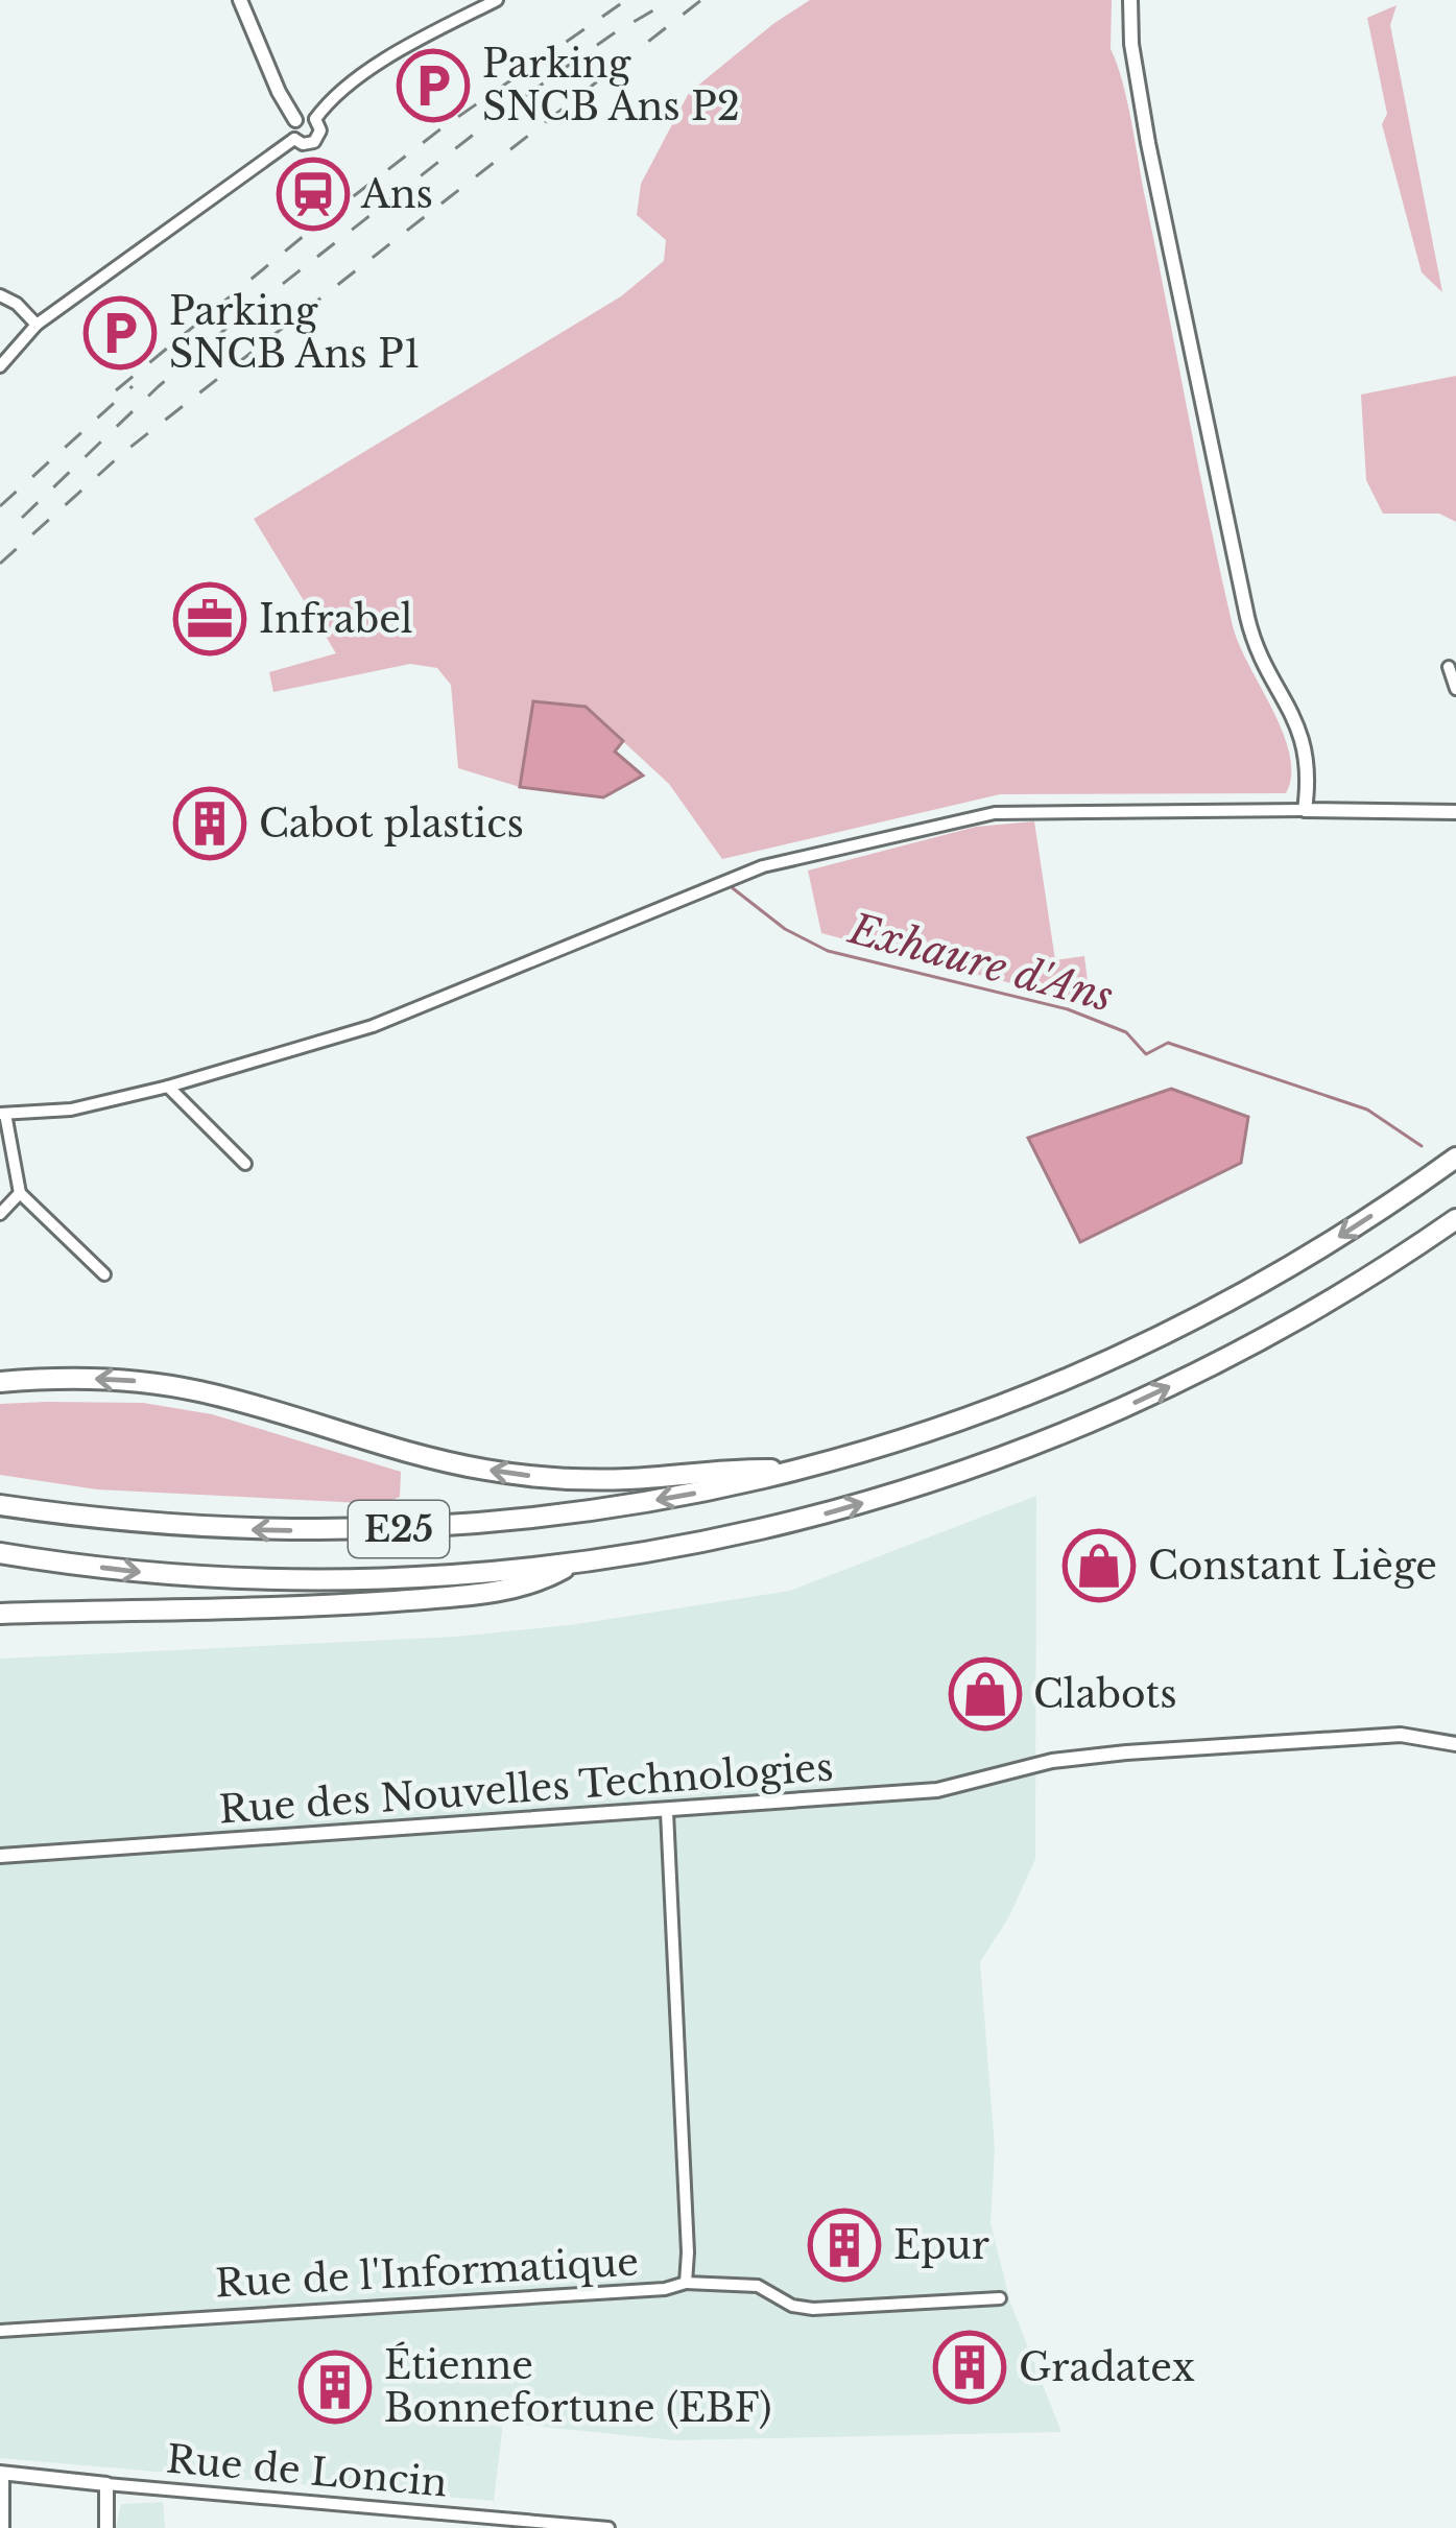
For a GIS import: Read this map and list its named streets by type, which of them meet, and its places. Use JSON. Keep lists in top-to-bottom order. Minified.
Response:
{"streets":{"highway":["E25"],"street":["Rue des Nouvelles Technologies","Rue de l'Informatique","Rue de Loncin"]},"crossings":[["Rue des Nouvelles Technologies","Rue de l'Informatique"]],"water":["Exhaure d'Ans"],"places":{"parking":["Parking SNCB Ans P2","Parking SNCB Ans P1"],"station":["Ans"],"office":["Infrabel"],"building":["Cabot plastics","Epur","Gradatex","Étienne Bonnefortune (EBF)"],"shop":["Constant Liège","Clabots"]}}
